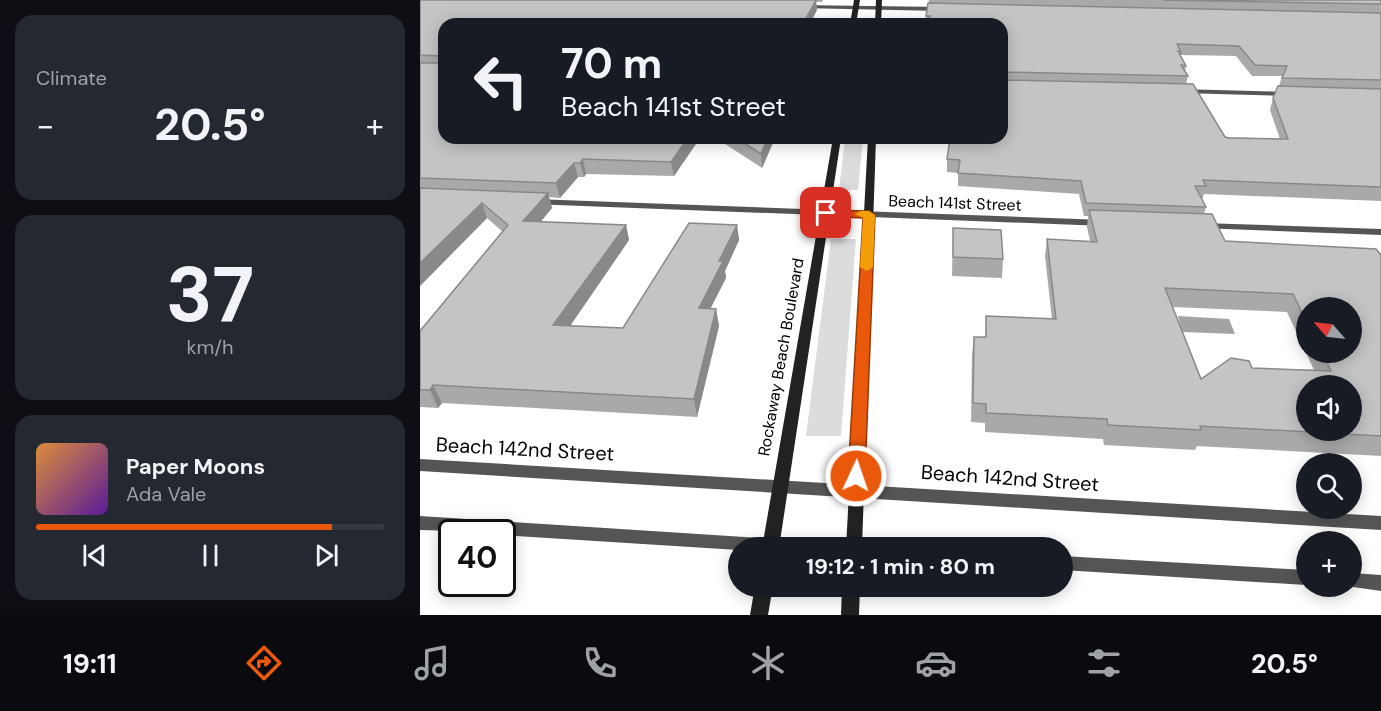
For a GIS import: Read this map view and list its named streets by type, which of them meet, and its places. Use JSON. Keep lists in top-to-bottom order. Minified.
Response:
{"streets":{"street":["Beach 141st Street","Rockaway Beach Boulevard","Beach 142nd Street"]},"crossings":[["Beach 141st Street","Rockaway Beach Boulevard"],["Rockaway Beach Boulevard","Beach 142nd Street"]],"north":"top left","page":{"tile":["Climate",["37","km/h"]],"turn":["70 m","Beach 141st Street"],"heat":["−","20.5°","+"],"map_buttons":"+","song":["Paper Moons","Ada Vale"],"limit":"40","trip":"19:12 · 1 min · 80 m","tabs":["19:11","20.5°"]}}
